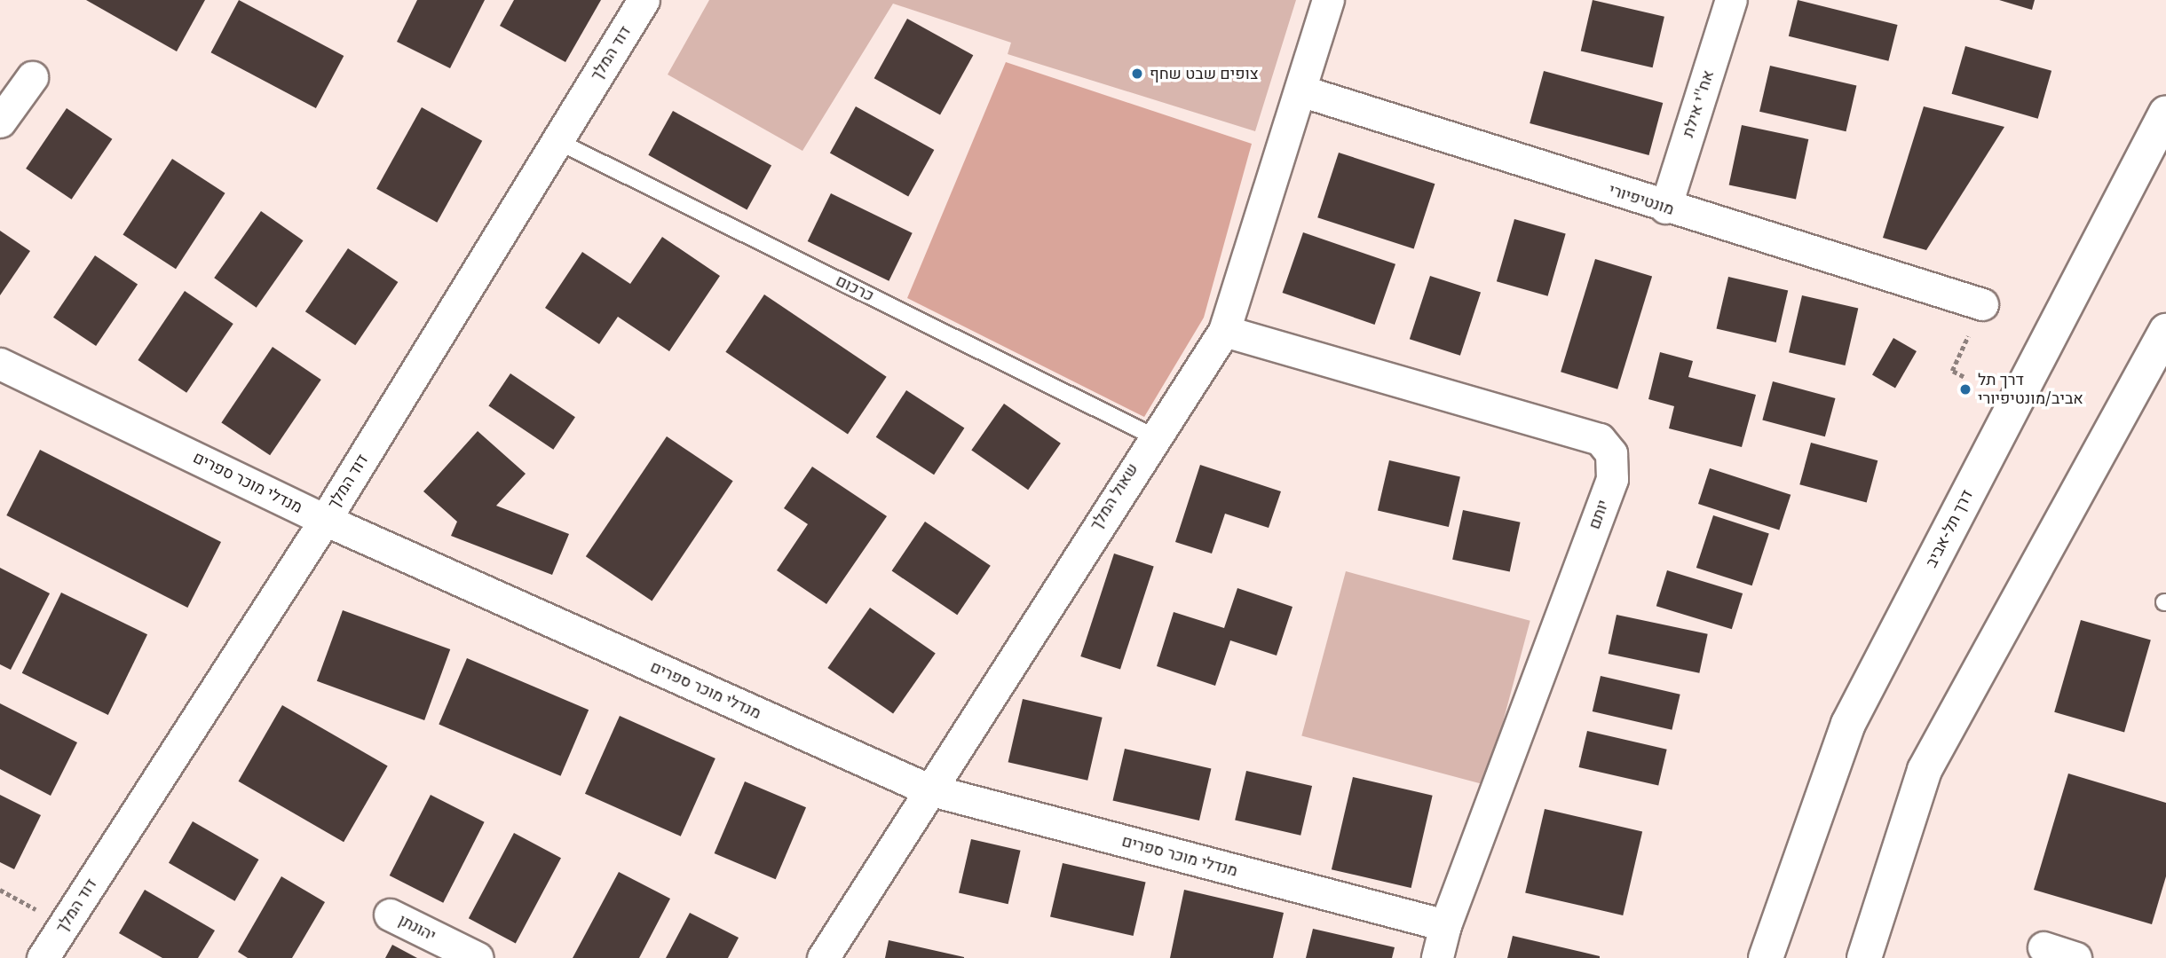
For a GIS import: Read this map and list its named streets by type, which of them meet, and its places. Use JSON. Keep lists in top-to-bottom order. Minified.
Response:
{"streets":{"highway":["דרך תל-אביב"],"street":["דוד המלך","אח''י אילת","מונטיפיורי","מנדלי מוכר ספרים","שאול המלך","יותם","יהונתן"],"lane":["כרכום"]},"crossings":[["דוד המלך","כרכום"],["דוד המלך","מנדלי מוכר ספרים"],["אח''י אילת","מונטיפיורי"],["מונטיפיורי","שאול המלך"],["כרכום","שאול המלך"],["מנדלי מוכר ספרים","שאול המלך"],["מנדלי מוכר ספרים","יותם"],["שאול המלך","יותם"]],"places":["צופים שבט שחף","דרך תל אביב/מונטיפיורי"]}
